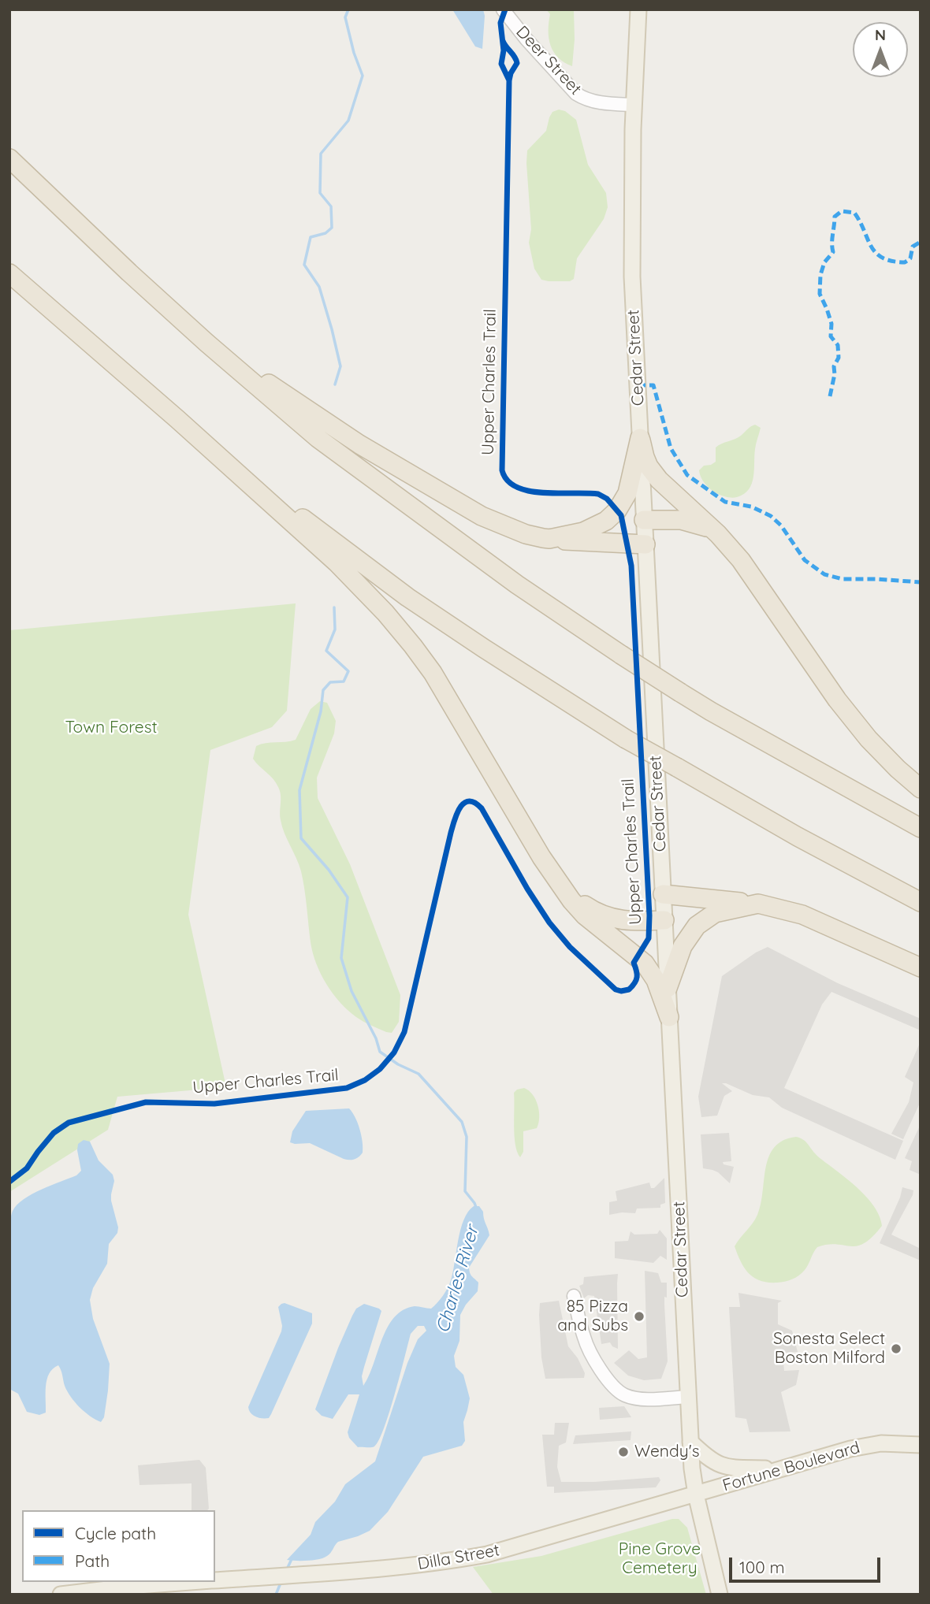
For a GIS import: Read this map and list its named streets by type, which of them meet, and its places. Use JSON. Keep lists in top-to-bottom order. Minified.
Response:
{"streets":{"main road":["Cedar Street","Fortune Boulevard","Dilla Street"],"street":["Deer Street"],"cycle path":["Upper Charles Trail"]},"crossings":[["Deer Street","Cedar Street"],["Cedar Street","Fortune Boulevard"],["Cedar Street","Dilla Street"],["Fortune Boulevard","Dilla Street"]],"water":["Charles River"],"parks":["Town Forest","Pine Grove Cemetery"],"places":["85 Pizza and Subs","Sonesta Select Boston Milford","Wendy's"],"legend":["Cycle path","Path"],"scale_bar":"100 m","north":"top"}
